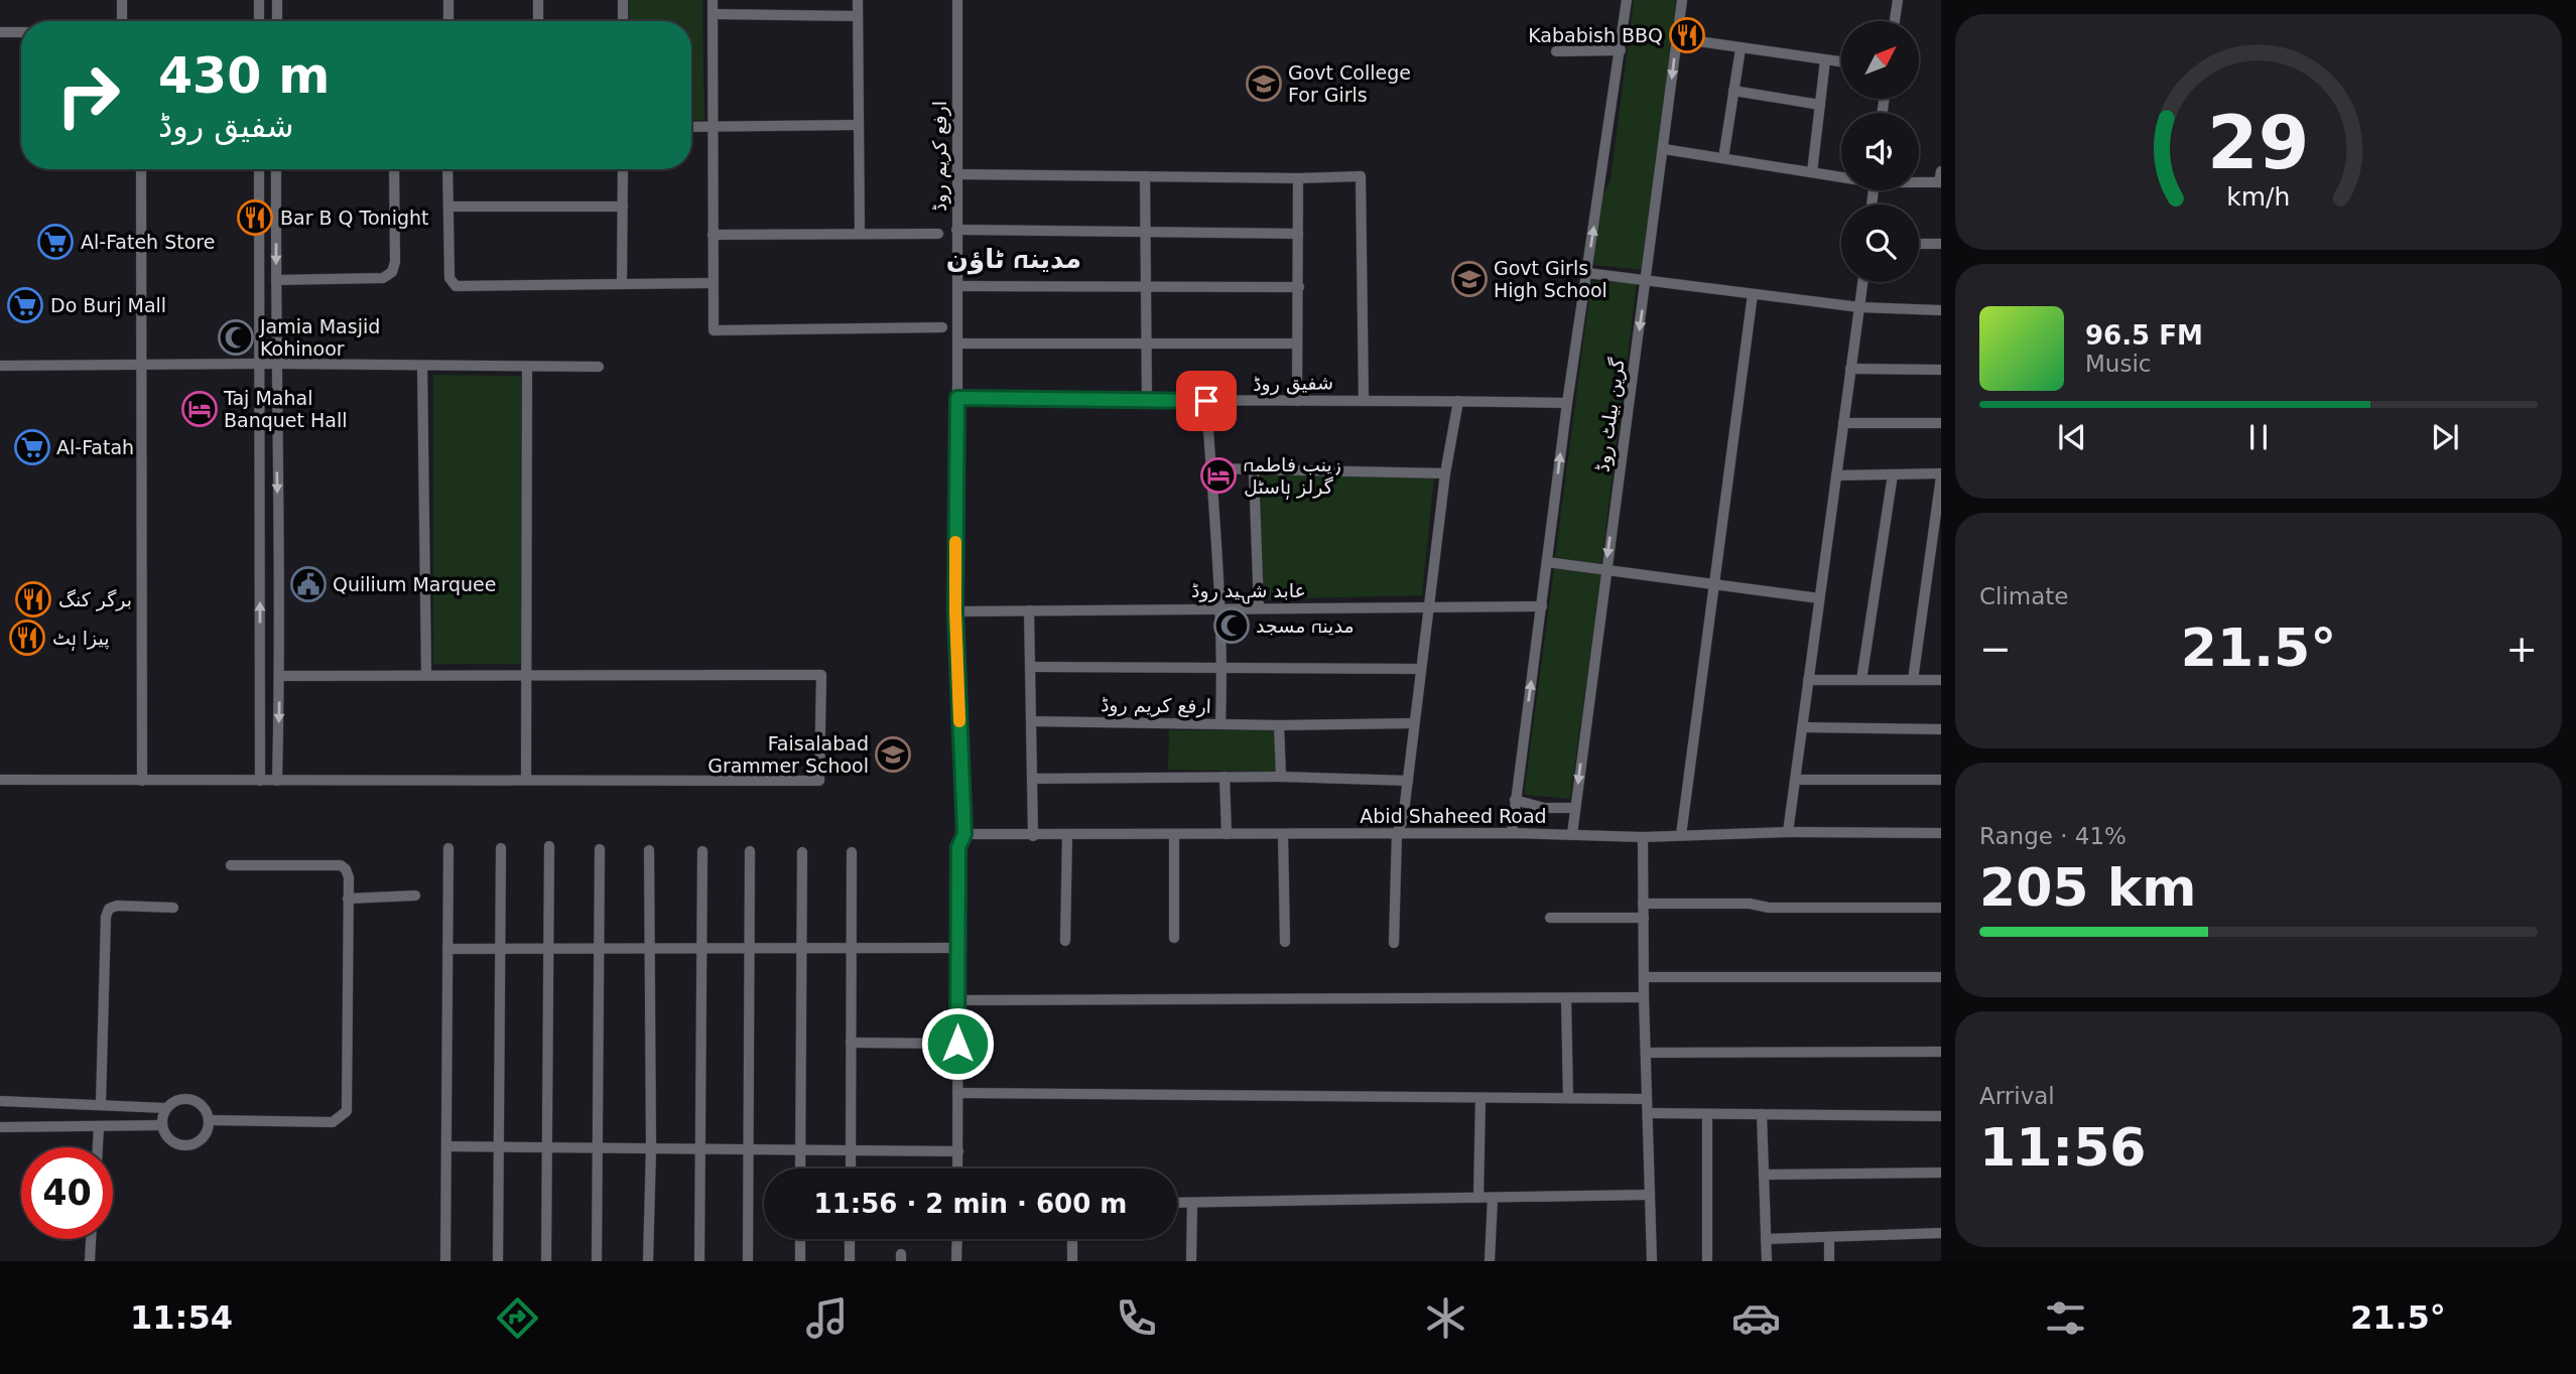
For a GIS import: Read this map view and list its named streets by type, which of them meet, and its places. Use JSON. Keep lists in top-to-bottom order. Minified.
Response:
{"streets":{"street":["ارفع کریم روڈ","شفیق روڈ","گرین بیلٹ روڈ","عابد شہید روڈ","Abid Shaheed Road"]},"crossings":[["ارفع کریم روڈ","شفیق روڈ"],["ارفع کریم روڈ","عابد شہید روڈ"],["گرین بیلٹ روڈ","Abid Shaheed Road"]],"districts":["مدینہ ٹاؤن"],"places":{"restaurant":["Kababish BBQ","Bar B Q Tonight","برگر کنگ","پیزا ہٹ"],"school or university":["Govt College For Girls","Govt Girls High School","Faisalabad Grammer School"],"supermarket":["Al-Fateh Store","Do Burj Mall","Al-Fatah"],"mosque":["Jamia Masjid Kohinoor","مدینہ مسجد"],"hotel":["Taj Mahal Banquet Hall","زینب فاطمہ گرلز ہاسٹل"],"public building":["Quilium Marquee"]},"north":"top right","page":{"turn":["430 m","شفیق روڈ"],"song":["96.5 FM","Music"],"tile":["Climate",["Range · 41%","205 km"],["Arrival","11:56"]],"heat":["−","21.5°","+"],"limit":"40","trip":"11:56 · 2 min · 600 m","tabs":["11:54","21.5°"],"gauge":["29","km/h"]}}
